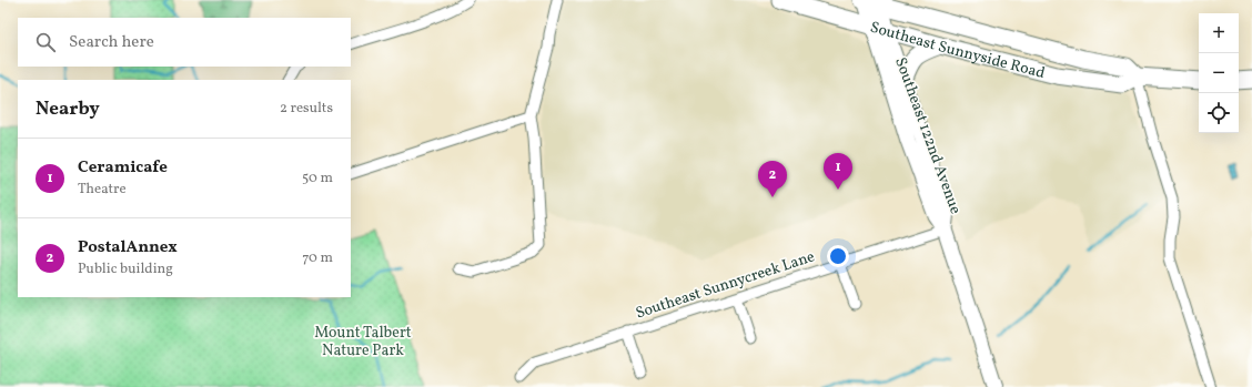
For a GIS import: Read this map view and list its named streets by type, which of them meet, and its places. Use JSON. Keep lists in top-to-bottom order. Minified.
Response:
{"streets":{"main road":["Southeast Sunnyside Road","Southeast 122nd Avenue"],"street":["Southeast Sunnycreek Lane"]},"crossings":[["Southeast Sunnyside Road","Southeast 122nd Avenue"],["Southeast 122nd Avenue","Southeast Sunnycreek Lane"]],"parks":["Mount Talbert Nature Park"],"page":{"map_buttons":["+","−"],"search":"Search here","heading":["Nearby","2 results"],"list":[{"mark":"1","name":"Ceramicafe","note":"Theatre","value":"50 m"},{"mark":"2","name":"PostalAnnex","note":"Public building","value":"70 m"}],"pins":["1","2"]}}
